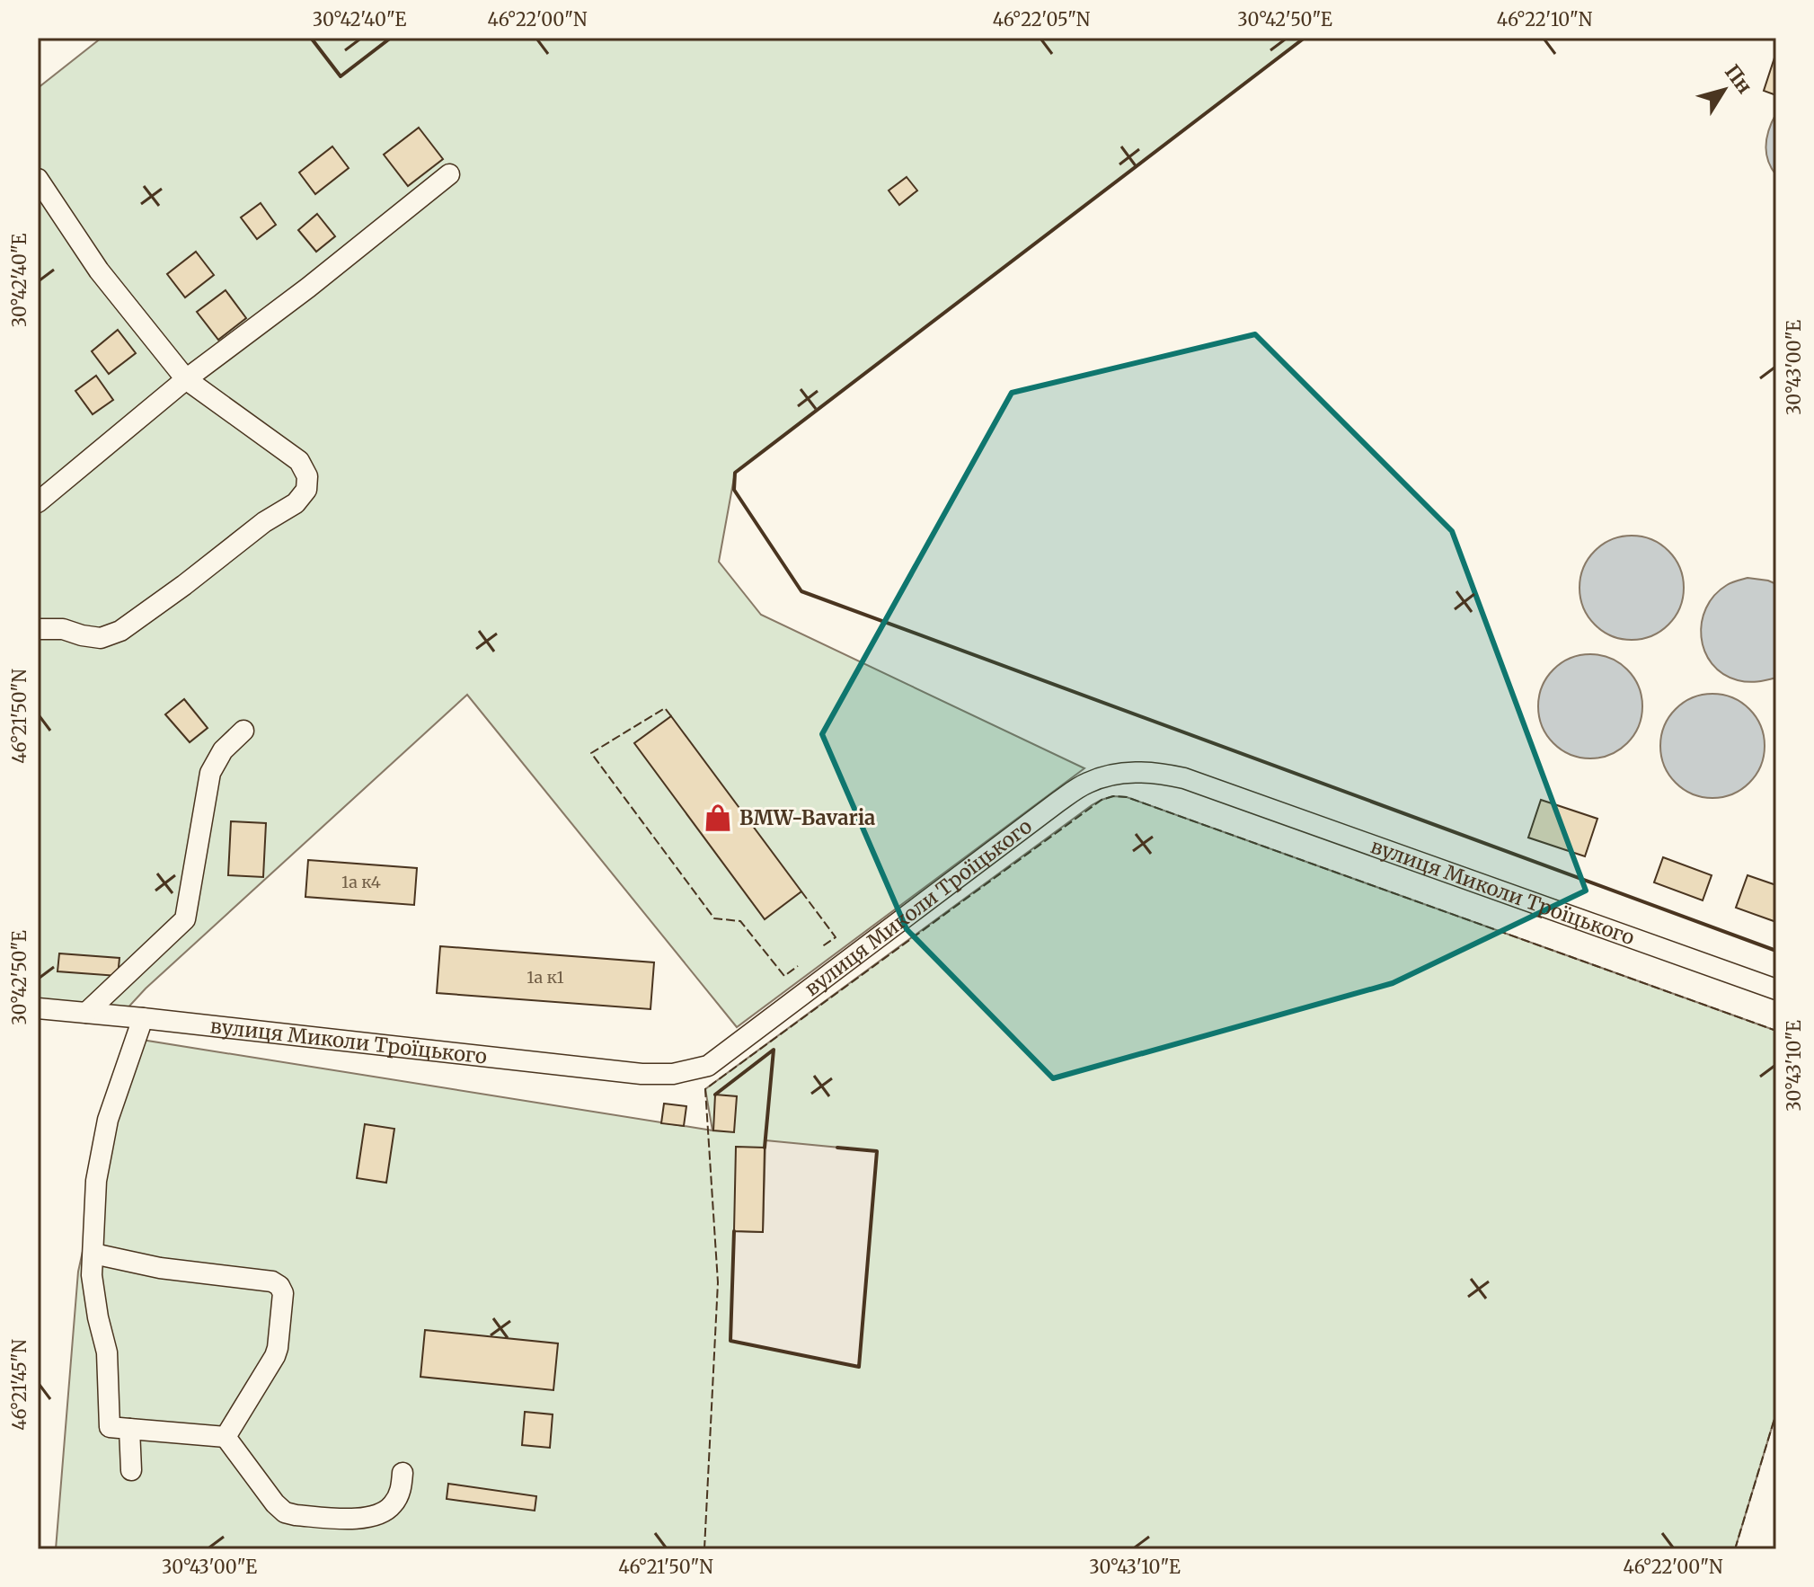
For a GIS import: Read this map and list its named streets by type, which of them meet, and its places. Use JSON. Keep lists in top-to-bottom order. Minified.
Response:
{"streets":{"street":["вулиця Миколи Троїцького"]},"places":{"shop":["BMW-Bavaria"]},"house_numbers":["1а к4","1а к1"],"north":"top right","coordinates":["30°42'40\"E","46°22'00\"N","46°22'05\"N","30°42'50\"E","46°22'10\"N","30°43'00\"E","46°21'50\"N","30°43'10\"E","46°21'45\"N"]}
